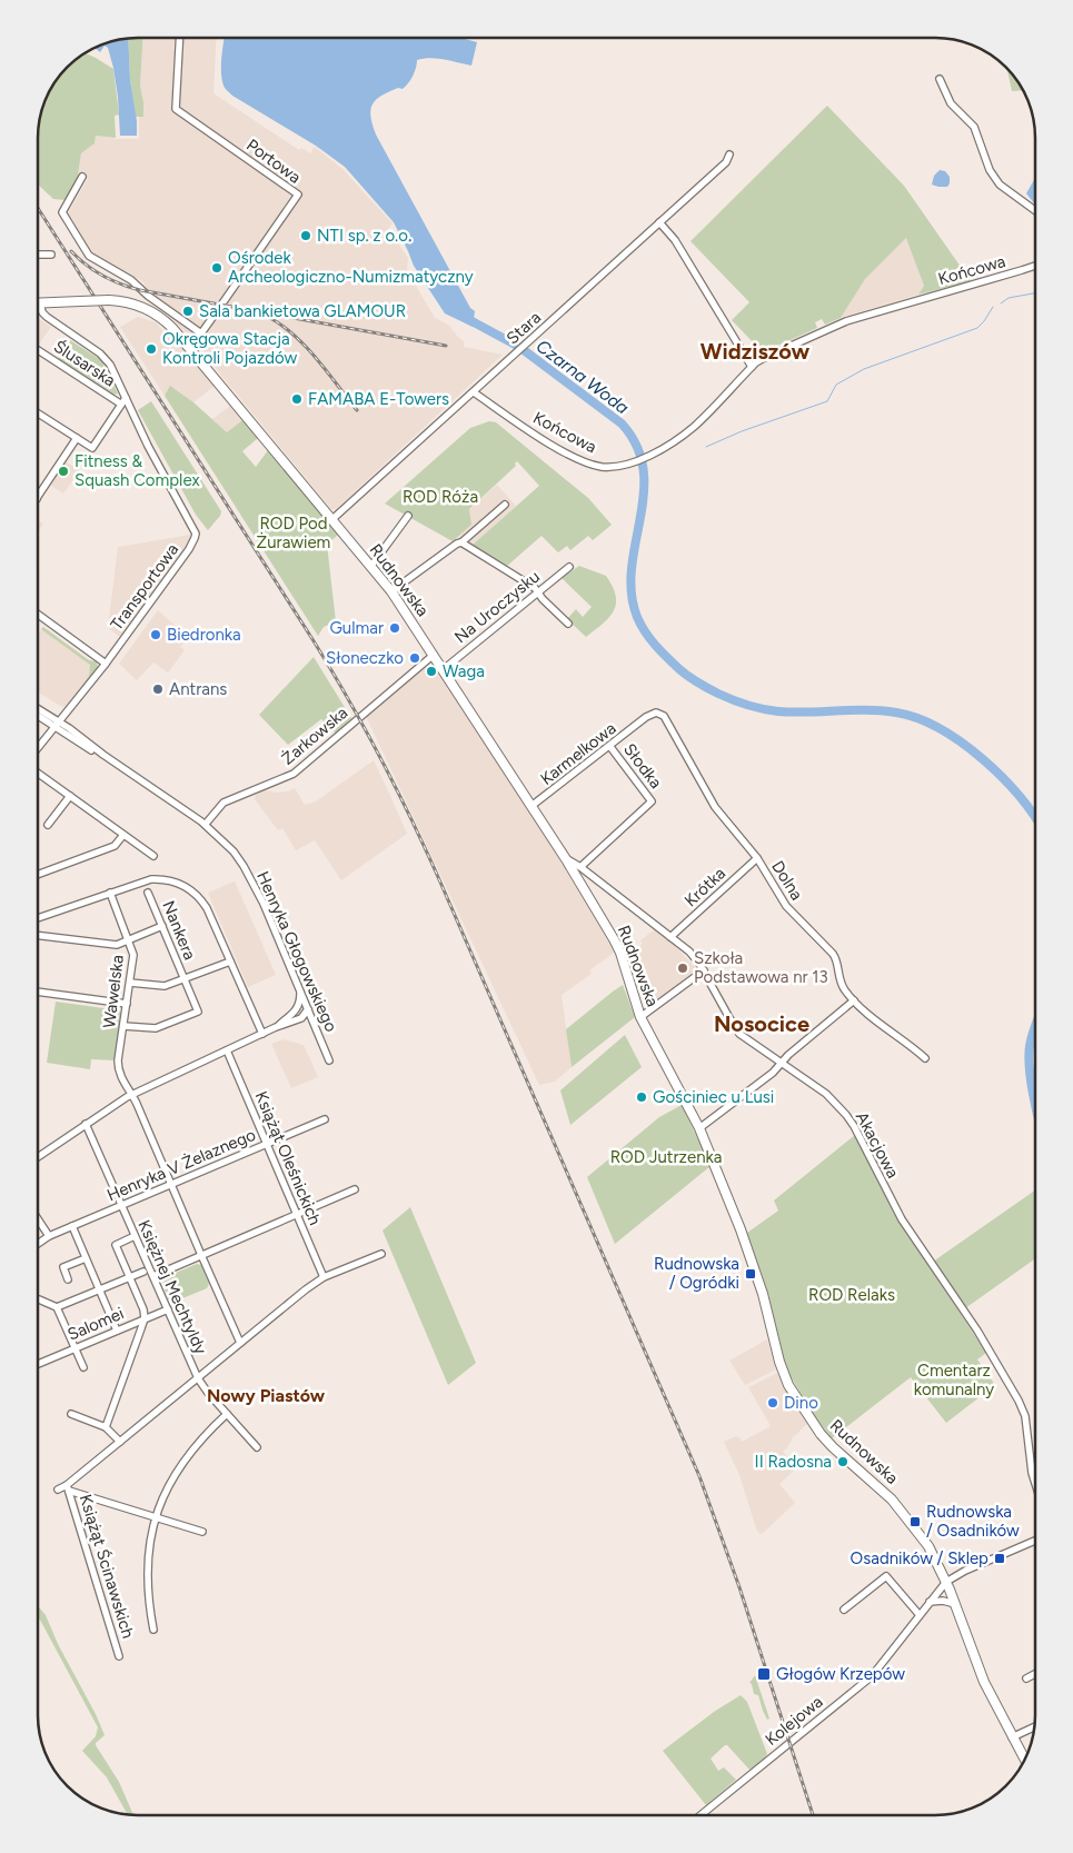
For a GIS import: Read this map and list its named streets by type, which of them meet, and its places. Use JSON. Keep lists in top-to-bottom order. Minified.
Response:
{"streets":{"main road":["Rudnowska"],"street":["Portowa","Końcowa","Stara","Ślusarska","Transportowa","Na Uroczysku","Żarkowska","Karmelkowa","Słodka","Dolna","Krótka","Nankera","Henryka Głogowskiego","Wawelska","Akacjowa","Książąt Oleśnickich","Henryka V Żelaznego","Księżnej Mechtyldy","Salomei","Książąt Ścinawskich","Kolejowa"]},"crossings":[["Portowa","Rudnowska"],["Końcowa","Stara"],["Stara","Rudnowska"],["Ślusarska","Transportowa"],["Rudnowska","Transportowa"],["Rudnowska","Na Uroczysku"],["Rudnowska","Żarkowska"],["Rudnowska","Karmelkowa"],["Rudnowska","Akacjowa"],["Rudnowska","Kolejowa"],["Transportowa","Henryka Głogowskiego"],["Żarkowska","Henryka Głogowskiego"],["Karmelkowa","Słodka"],["Karmelkowa","Dolna"],["Słodka","Akacjowa"],["Dolna","Krótka"],["Krótka","Akacjowa"],["Nankera","Wawelska"],["Wawelska","Henryka V Żelaznego"],["Książąt Oleśnickich","Henryka V Żelaznego"],["Henryka V Żelaznego","Księżnej Mechtyldy"],["Księżnej Mechtyldy","Salomei"]],"districts":["Widziszów","Nosocice","Nowy Piastów"],"water":["Czarna Woda"],"parks":["ROD Róża","ROD Pod Żurawiem","ROD Jutrzenka","ROD Relaks","Cmentarz komunalny"],"places":{"other":["NTI sp. z o.o.","Ośrodek Archeologiczno-Numizmatyczny","Sala bankietowa GLAMOUR","Okręgowa Stacja Kontroli Pojazdów","FAMABA E-Towers","Fitness & Squash Complex","Gulmar","Biedronka","Słoneczko","Waga","Antrans","Szkoła Podstawowa nr 13","Gościniec u Lusi","Dino","II Radosna"],"transit":["Rudnowska / Ogródki","Rudnowska / Osadników","Osadników / Sklep","Głogów Krzepów"]}}
